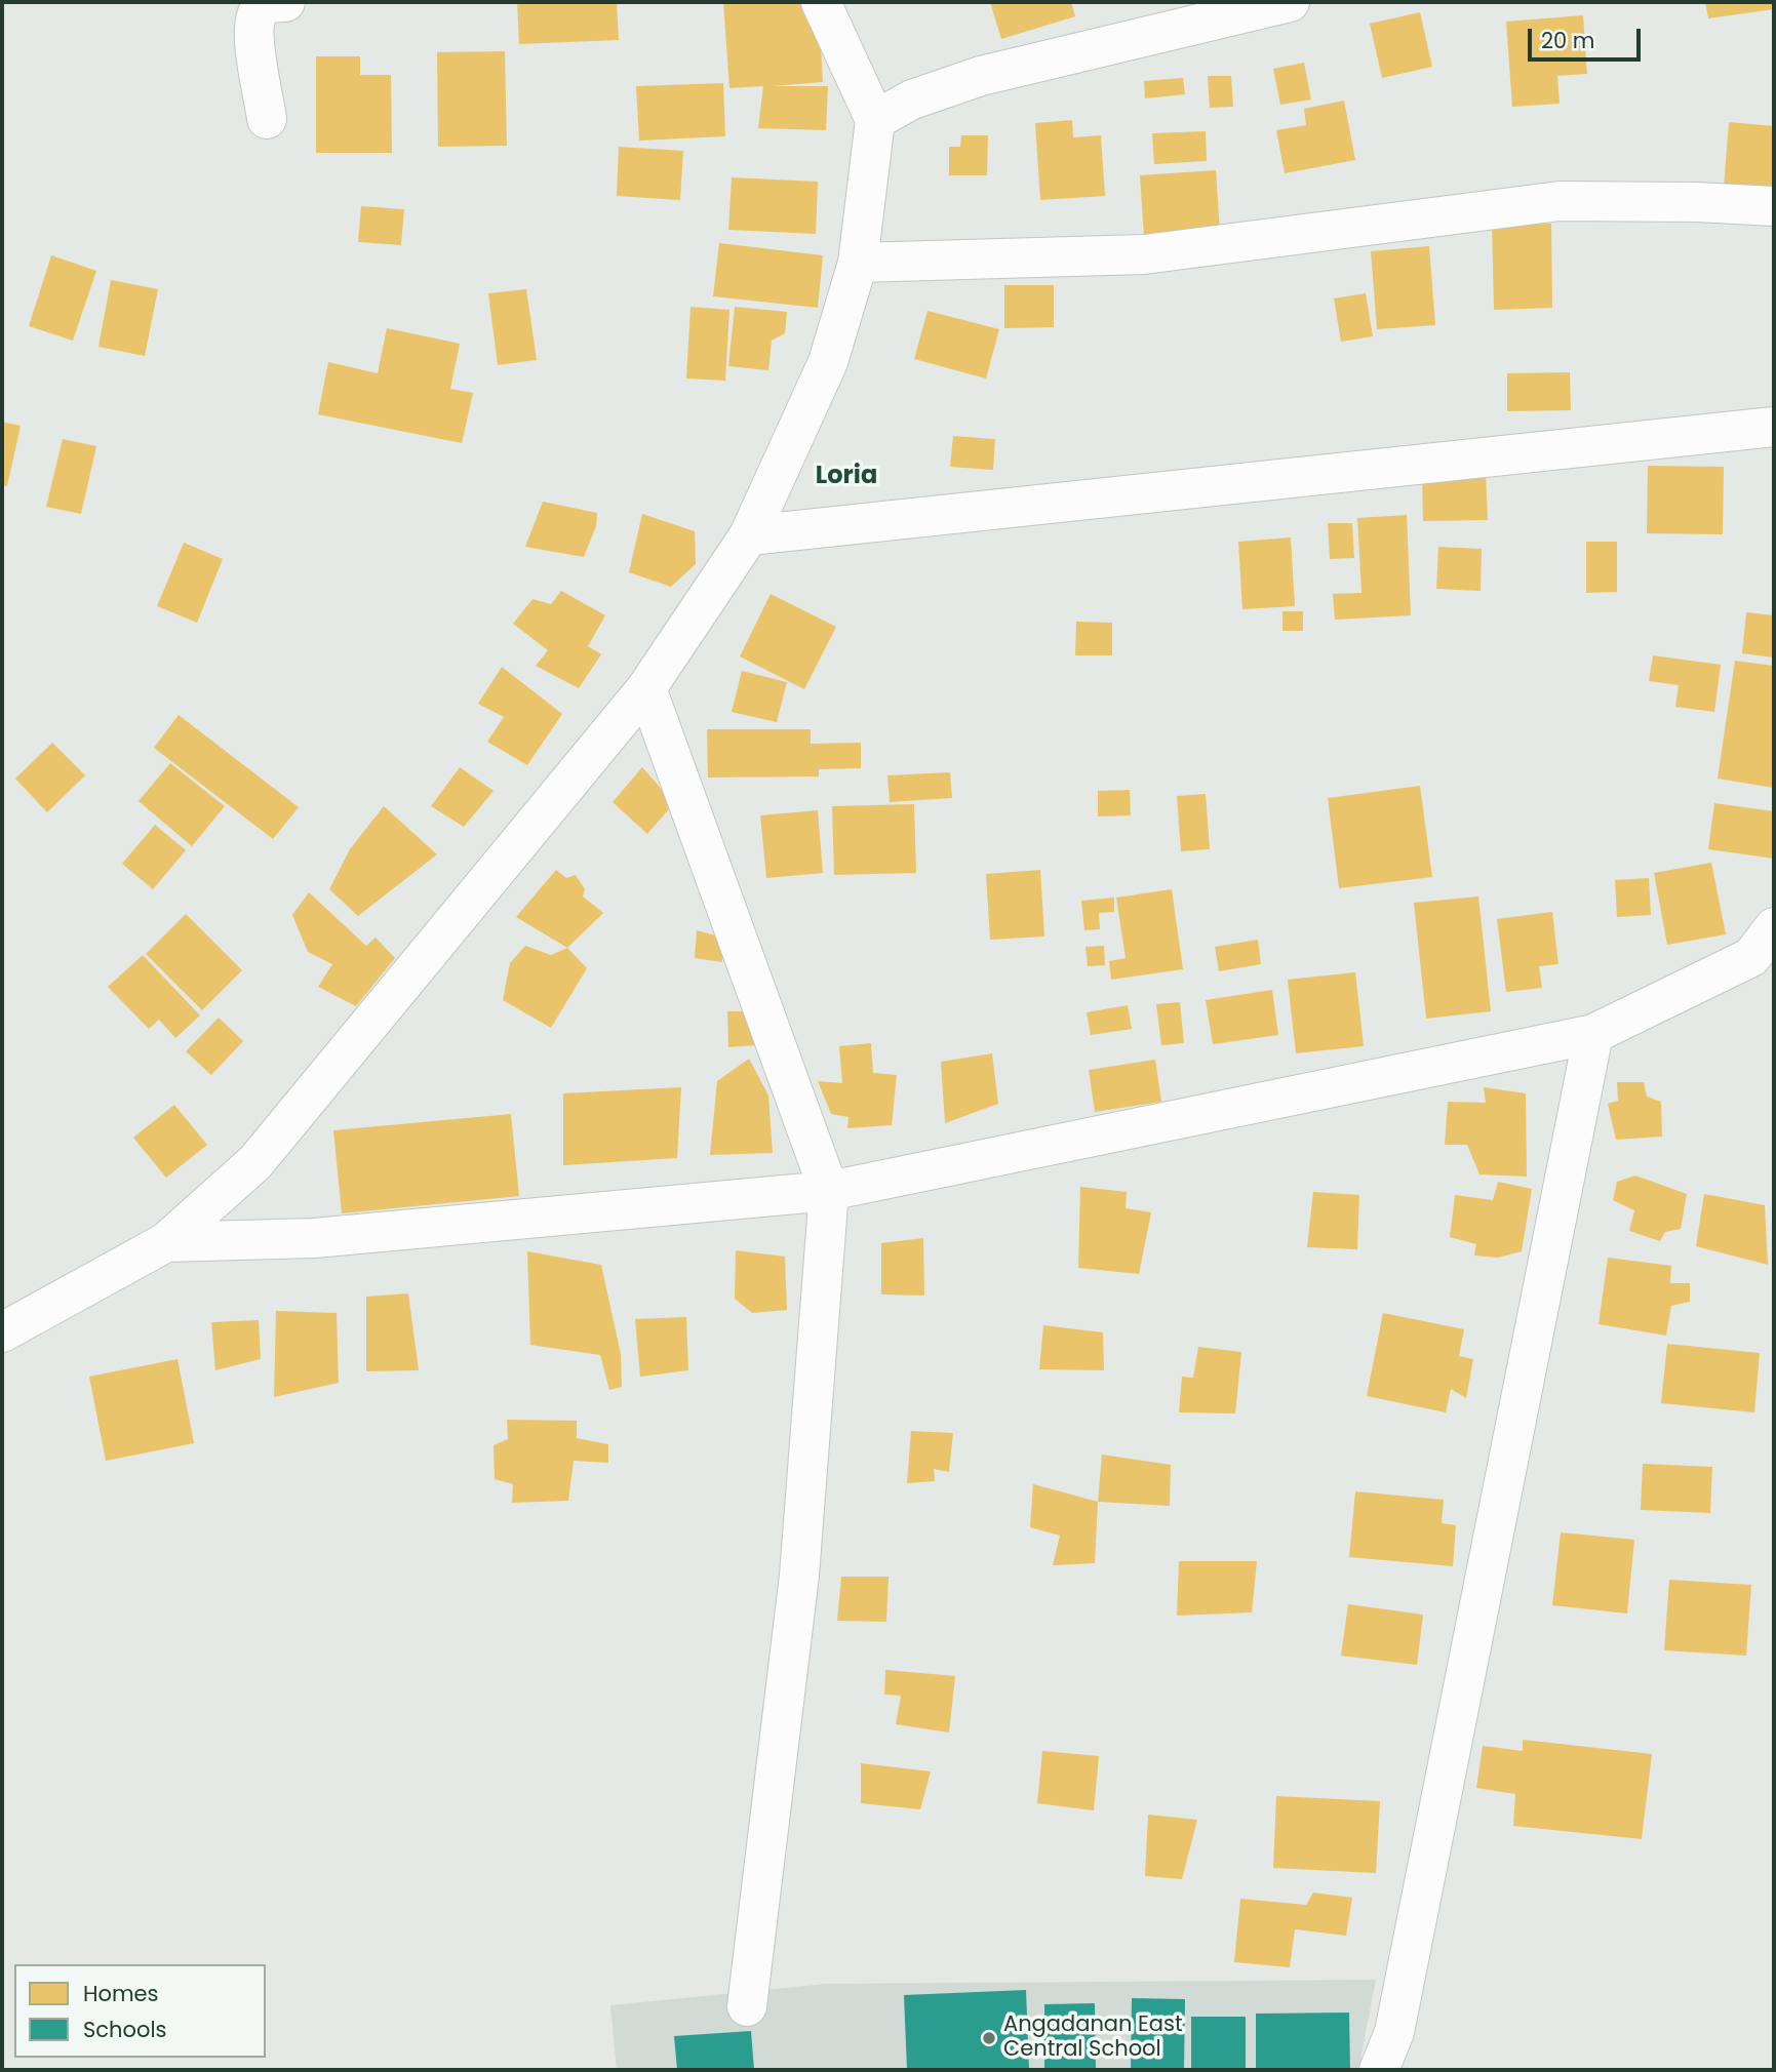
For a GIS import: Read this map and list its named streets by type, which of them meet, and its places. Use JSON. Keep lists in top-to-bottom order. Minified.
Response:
{"districts":["Loria"],"places":["Angadanan East Central School"],"legend":["Homes","Schools"],"scale_bar":"20 m"}
